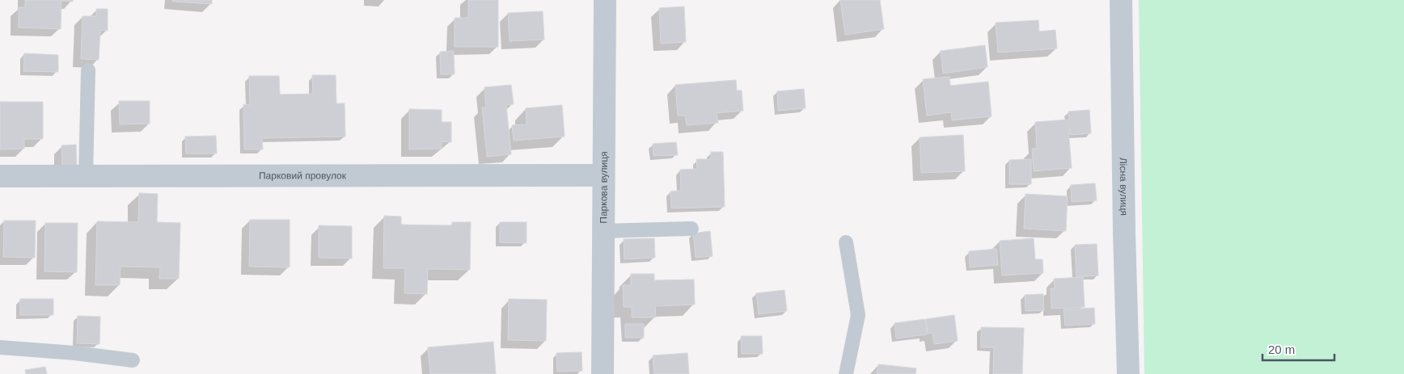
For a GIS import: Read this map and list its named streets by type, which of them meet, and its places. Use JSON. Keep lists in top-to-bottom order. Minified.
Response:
{"streets":{"street":["Парковий провулок","Паркова вулиця","Лісна вулиця"]},"crossings":[["Парковий провулок","Паркова вулиця"]],"scale_bar":"20 m"}
